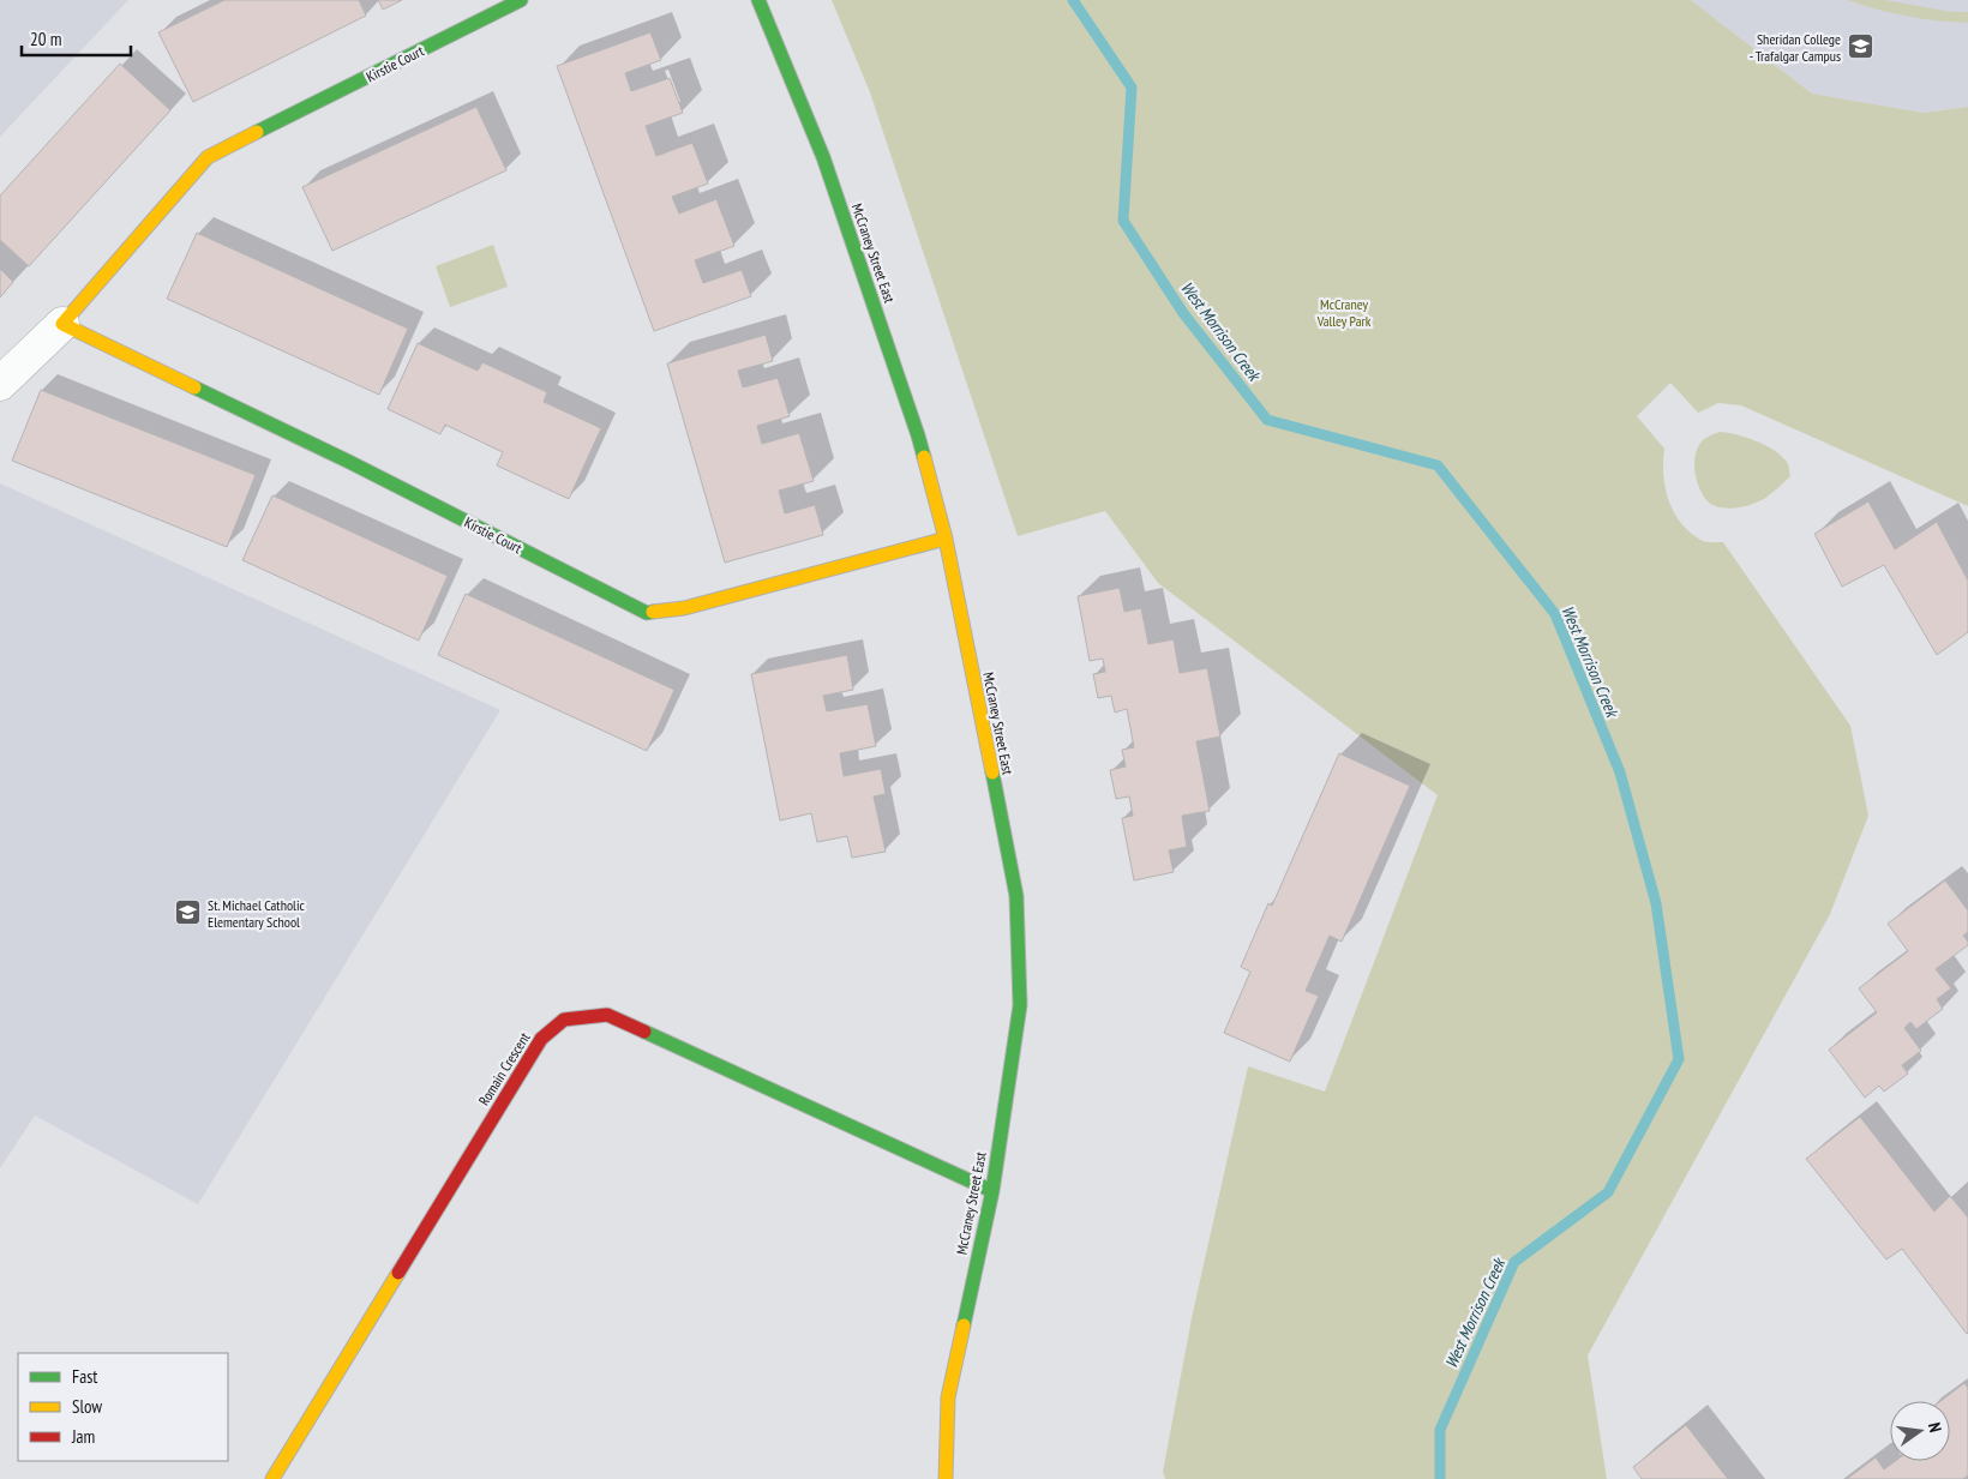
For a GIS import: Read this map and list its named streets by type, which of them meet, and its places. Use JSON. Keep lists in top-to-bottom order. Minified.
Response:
{"streets":{"street":["Kirstie Court","McCraney Street East","Romain Crescent"]},"crossings":[["Kirstie Court","McCraney Street East"],["McCraney Street East","Romain Crescent"]],"water":["West Morrison Creek"],"parks":["McCraney Valley Park"],"places":{"school or university":["Sheridan College - Trafalgar Campus","St. Michael Catholic Elementary School"]},"legend":["Fast","Slow","Jam"],"scale_bar":"20 m","north":"right"}
